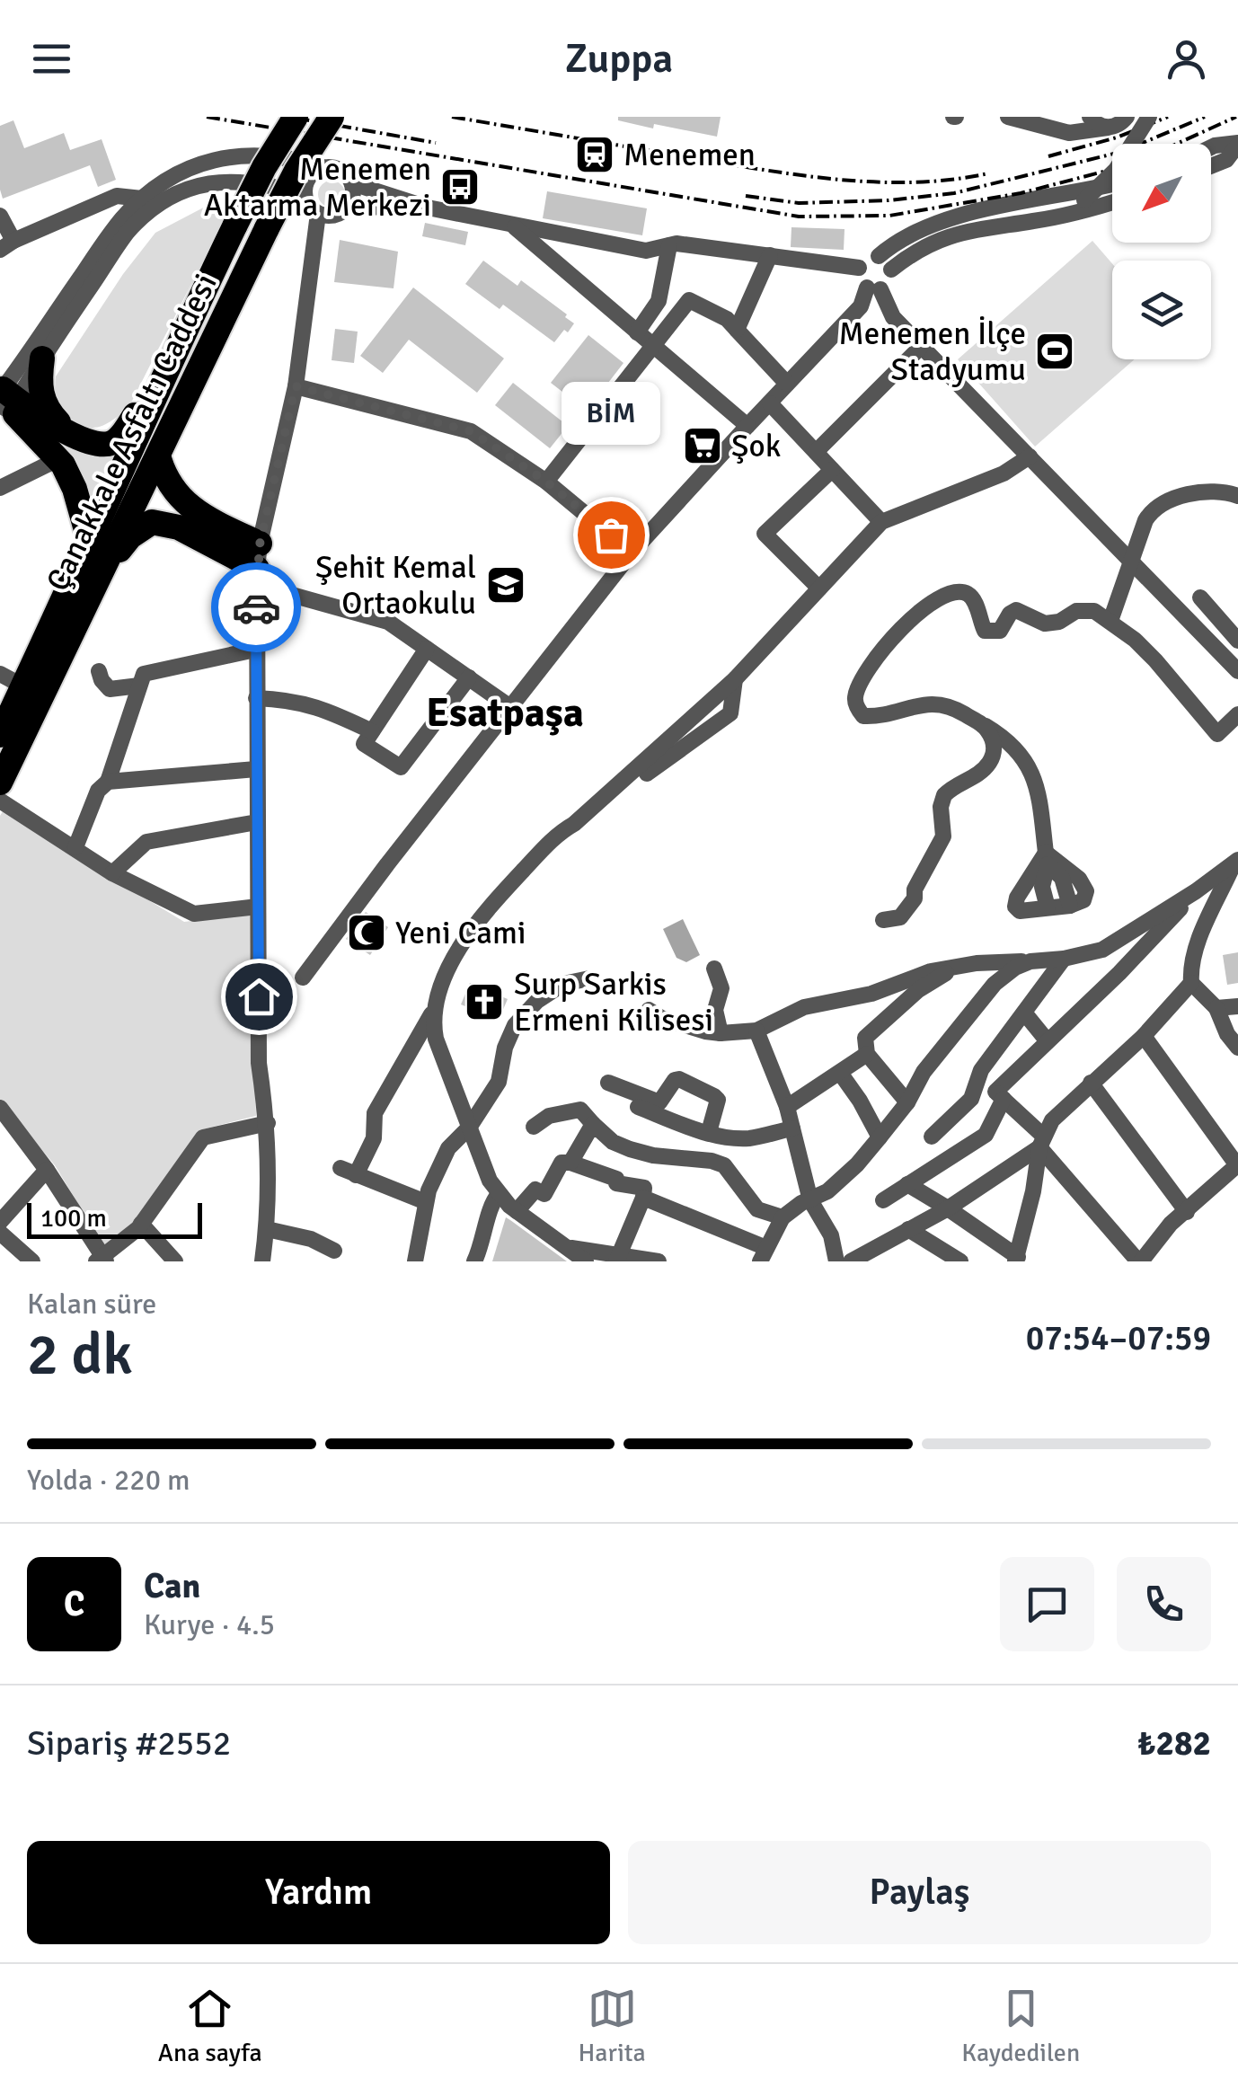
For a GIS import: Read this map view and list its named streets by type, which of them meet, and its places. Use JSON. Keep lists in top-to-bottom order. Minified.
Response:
{"streets":{"highway":["Çanakkale Asfaltı Caddesi"]},"districts":["Esatpaşa"],"places":{"station":["Menemen"],"bus stop":["Menemen Aktarma Merkezi"],"sports":["Menemen İlçe Stadyumu"],"supermarket":["Şok"],"other":["BİM"],"school or university":["Şehit Kemal Ortaokulu"],"mosque":["Yeni Cami"],"church":["Surp Sarkis Ermeni Kilisesi"]},"scale_bar":"100 m","north":"bottom left","page":{"header":"Zuppa","bubble":"BİM","scale":"100 m","heading":["2 dk","Kalan süre","07:54–07:59"],"panel":["Can","Kurye · 4.5","Sipariş #2552","₺282"],"bar":"Yolda · 220 m","round":"C","buttons":["Yardım","Paylaş"],"tabs":["Ana sayfa","Harita","Kaydedilen"]}}
